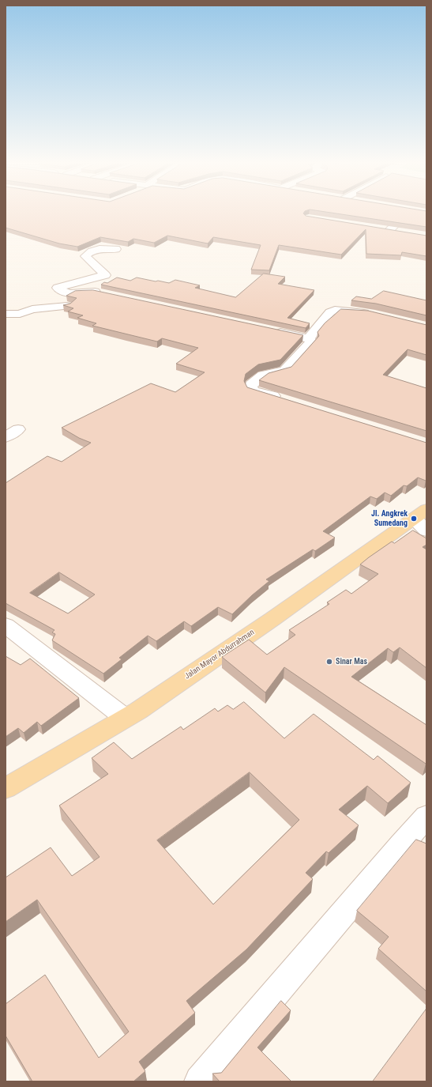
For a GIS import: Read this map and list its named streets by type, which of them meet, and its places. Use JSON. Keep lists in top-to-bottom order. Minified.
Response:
{"streets":{"main road":["Jalan Mayor Abdurrahman"]},"places":["Jl. Angkrek Sumedang","Sinar Mas"]}
